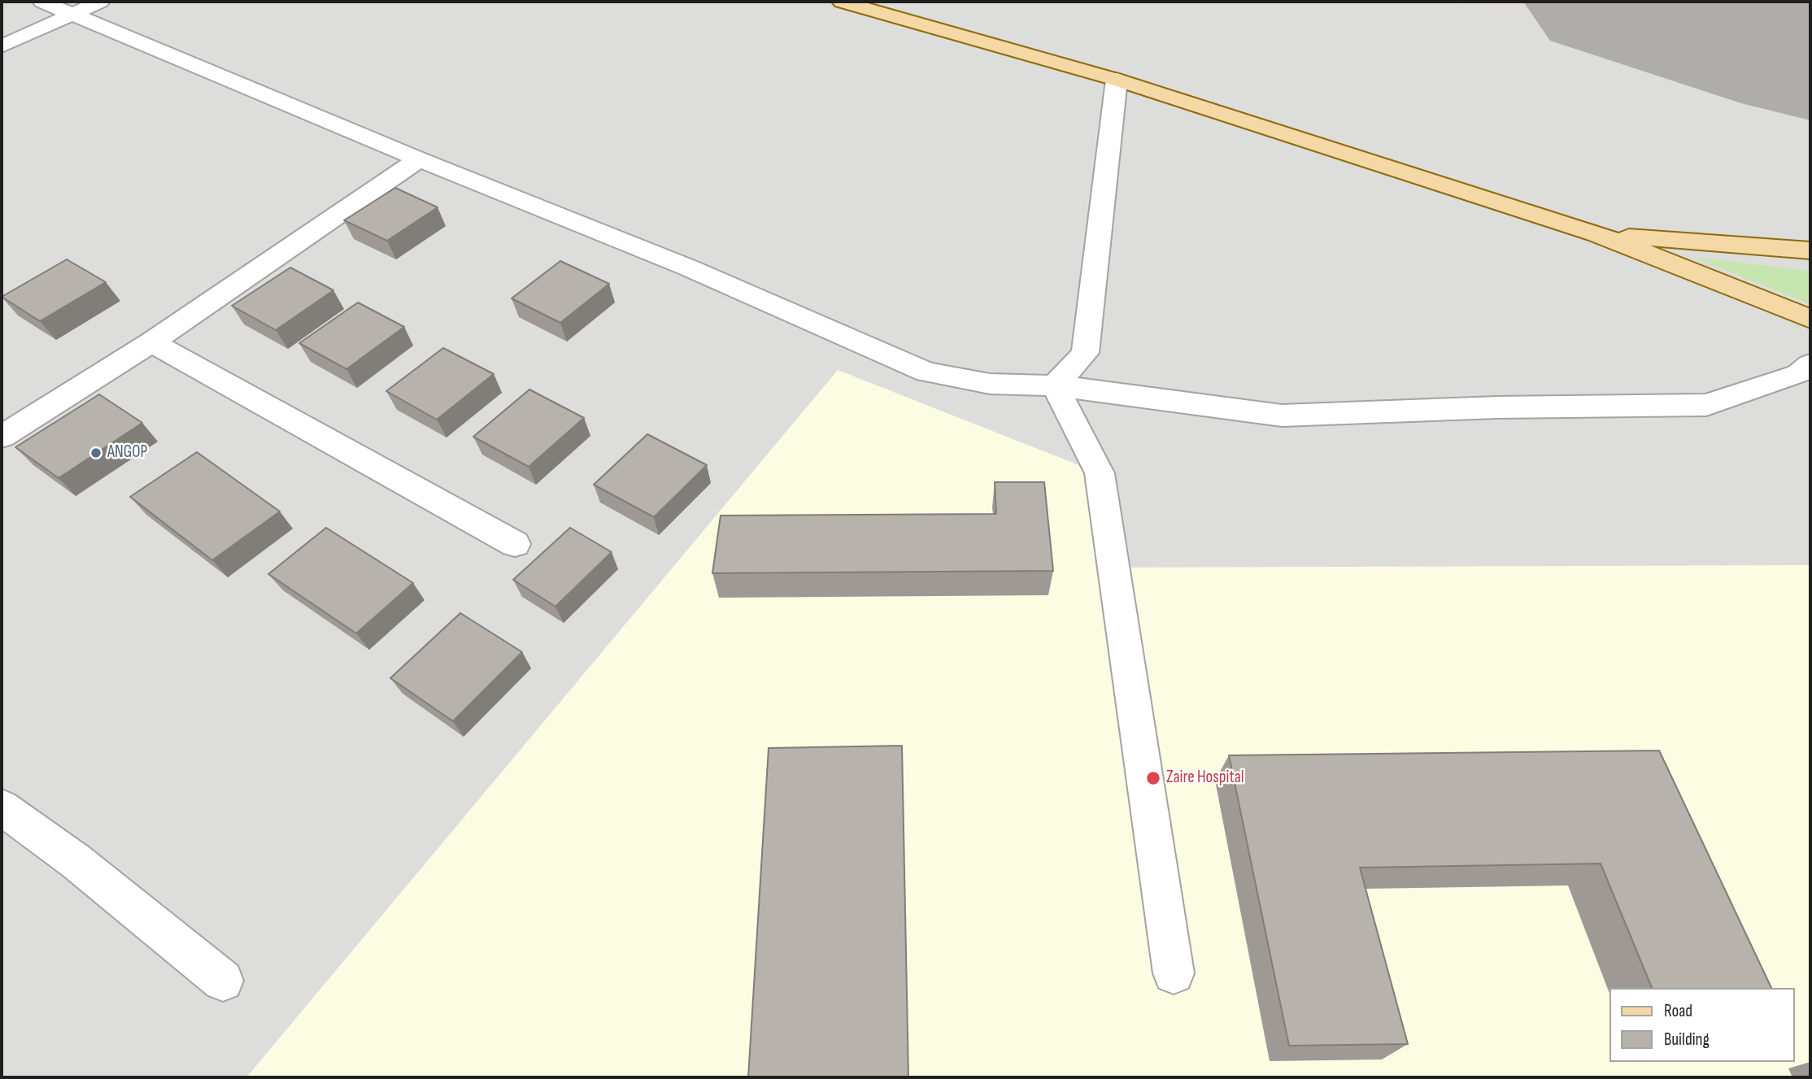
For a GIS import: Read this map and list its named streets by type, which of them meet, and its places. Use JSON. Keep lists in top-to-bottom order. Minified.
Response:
{"places":["ANGOP","Zaire Hospital"],"legend":["Road","Building"]}
